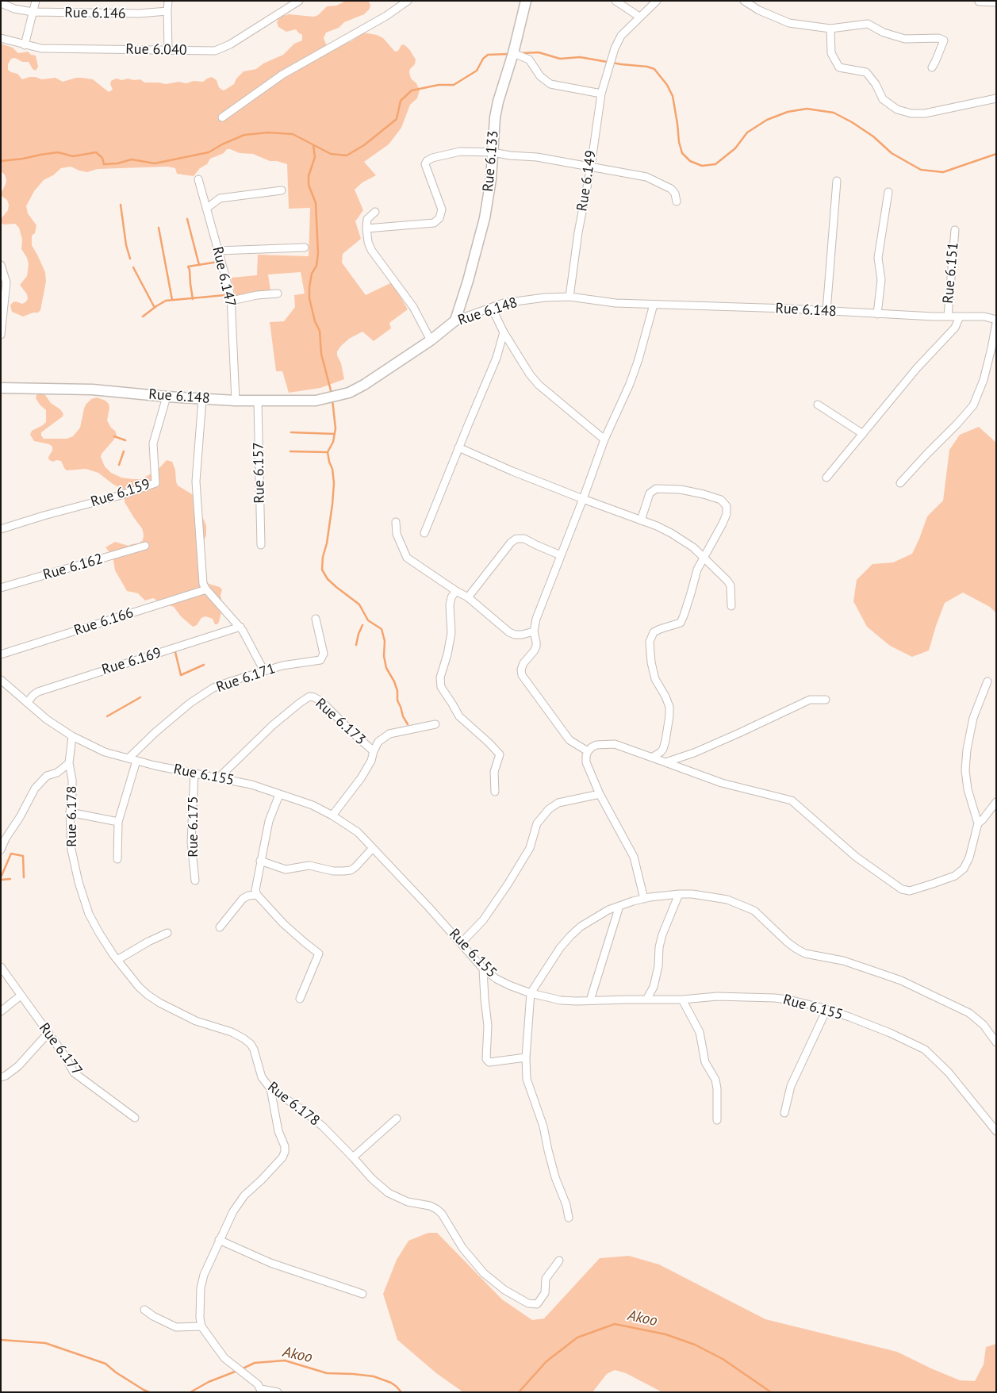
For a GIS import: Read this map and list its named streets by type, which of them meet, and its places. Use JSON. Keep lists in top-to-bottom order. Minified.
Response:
{"streets":{"street":["Rue 6.146","Rue 6.040","Rue 6.133","Rue 6.149","Rue 6.151","Rue 6.147","Rue 6.148","Rue 6.157","Rue 6.159","Rue 6.162","Rue 6.166","Rue 6.169","Rue 6.171","Rue 6.173","Rue 6.155","Rue 6.178","Rue 6.175","Rue 6.177"]},"crossings":[["Rue 6.133","Rue 6.148"],["Rue 6.149","Rue 6.148"],["Rue 6.151","Rue 6.148"],["Rue 6.147","Rue 6.148"],["Rue 6.148","Rue 6.157"],["Rue 6.148","Rue 6.159"],["Rue 6.169","Rue 6.155"],["Rue 6.171","Rue 6.155"],["Rue 6.173","Rue 6.155"],["Rue 6.155","Rue 6.175"]],"water":["Akoo"]}
